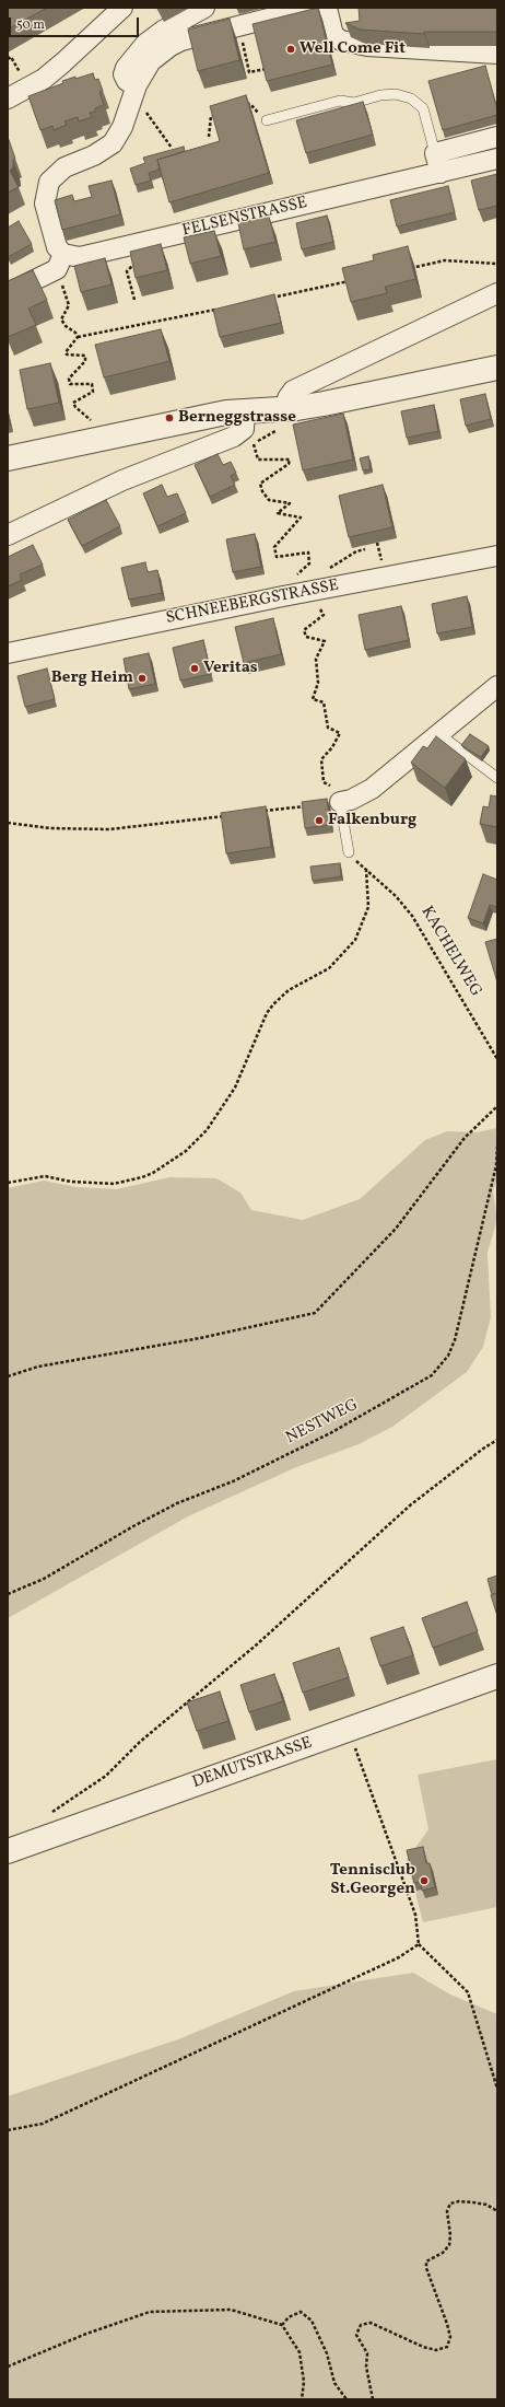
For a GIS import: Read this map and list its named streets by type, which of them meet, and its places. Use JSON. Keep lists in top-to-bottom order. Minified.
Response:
{"streets":{"street":["FELSENSTRASSE","SCHNEEBERGSTRASSE","DEMUTSTRASSE"],"path":["KACHELWEG","NESTWEG"]},"places":["Well Come Fit","Berneggstrasse","Veritas","Berg Heim","Falkenburg","Tennisclub St.Georgen"],"scale_bar":"50 m"}
